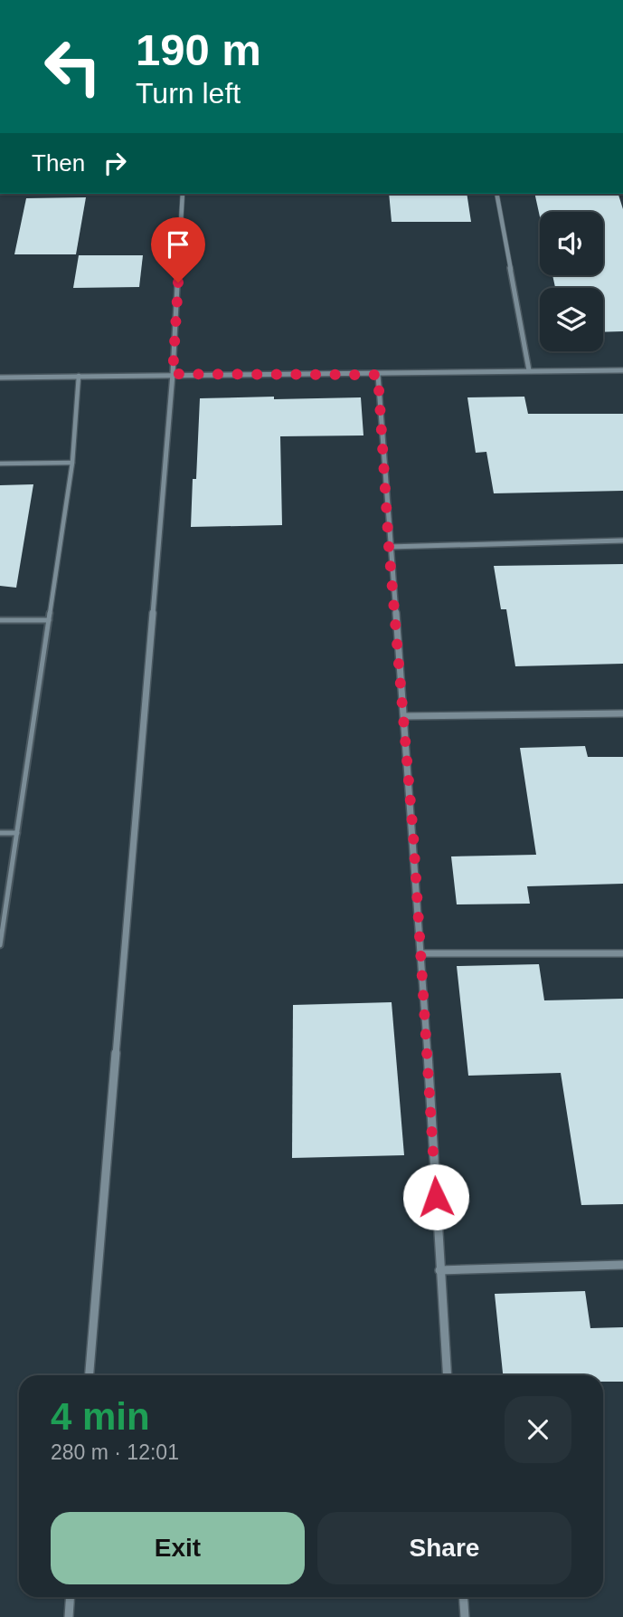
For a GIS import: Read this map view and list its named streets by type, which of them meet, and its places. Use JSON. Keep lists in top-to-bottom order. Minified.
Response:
{"page":{"turn":["190 m","Turn left"],"then":"Then","heading":["4 min","280 m · 12:01"],"buttons":["Exit","Share"]}}
